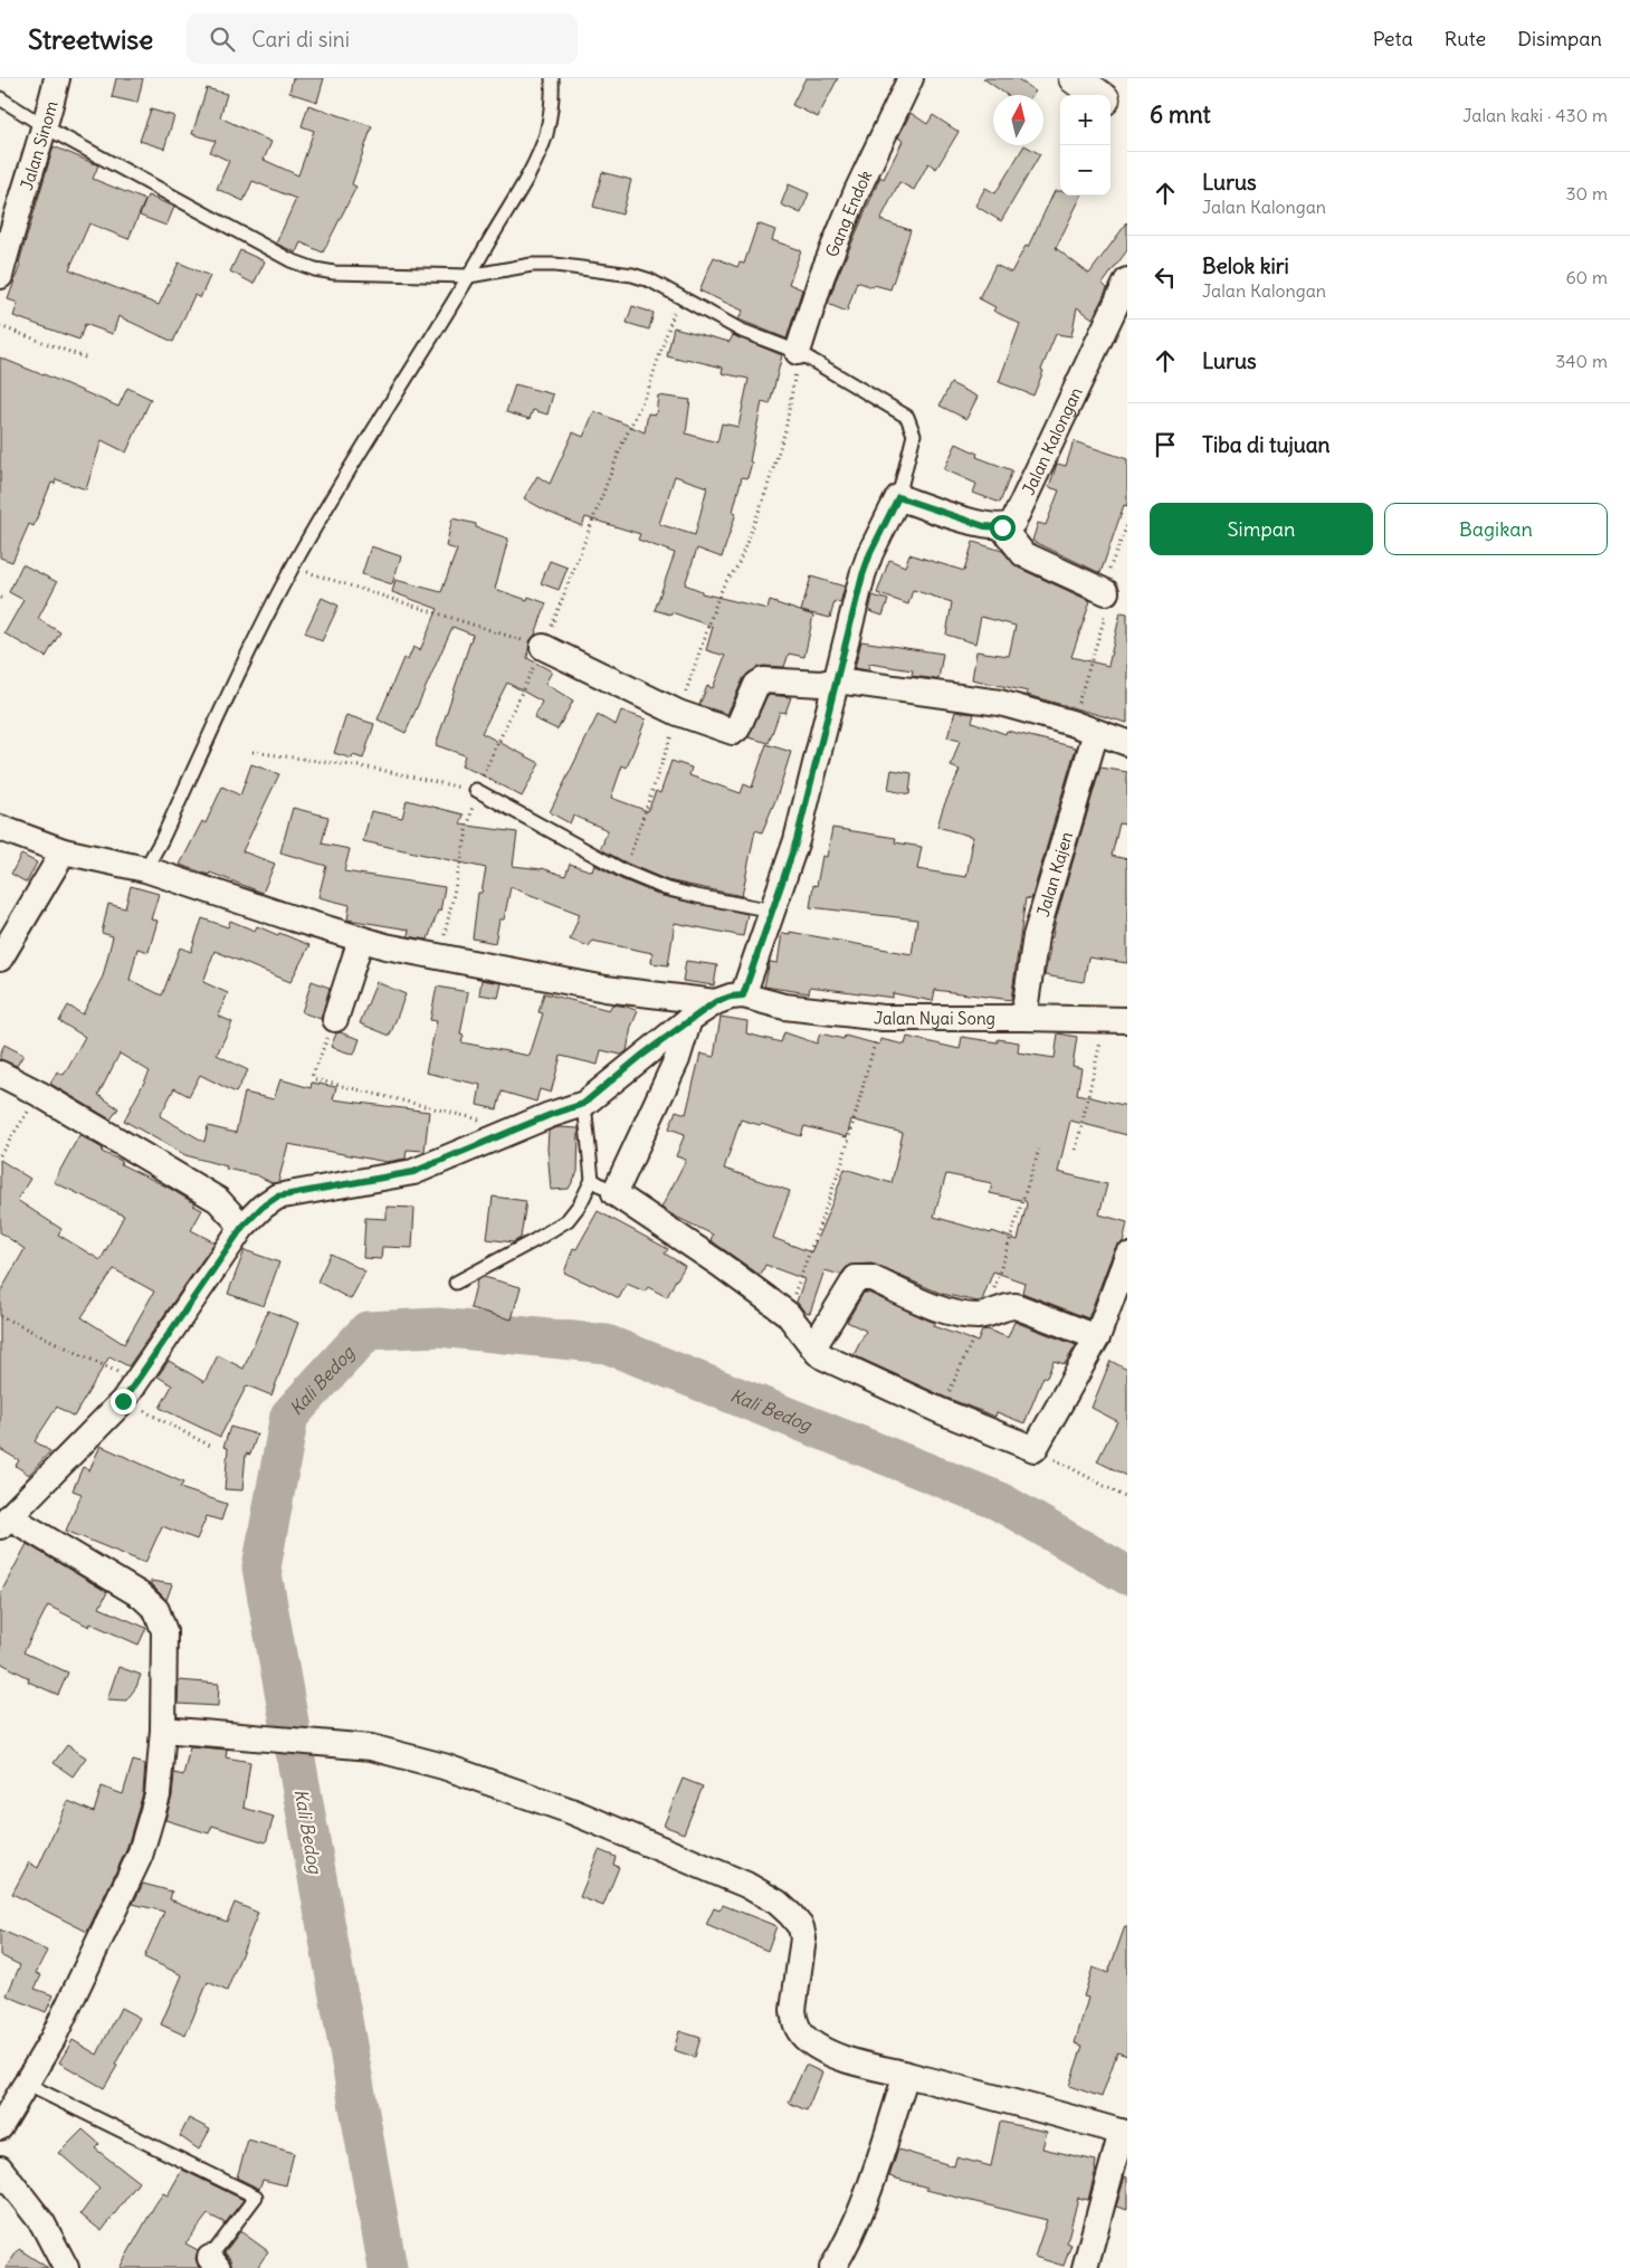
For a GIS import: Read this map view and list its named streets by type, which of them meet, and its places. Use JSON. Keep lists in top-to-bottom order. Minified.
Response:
{"streets":{"street":["Jalan Sinom","Gang Endok","Jalan Kalongan","Jalan Kajen","Jalan Nyai Song"]},"crossings":[["Jalan Kajen","Jalan Nyai Song"]],"water":["Kali Bedog"],"north":"top","page":{"header":"Streetwise","search":"Cari di sini","nav":["Peta","Rute","Disimpan"],"heading":["6 mnt","Jalan kaki · 430 m"],"map_buttons":["+","−"],"list":[["Lurus","Jalan Kalongan","30 m"],["Belok kiri","Jalan Kalongan","60 m"],["Lurus","340 m"],"Tiba di tujuan"],"buttons":["Simpan","Bagikan"]}}
